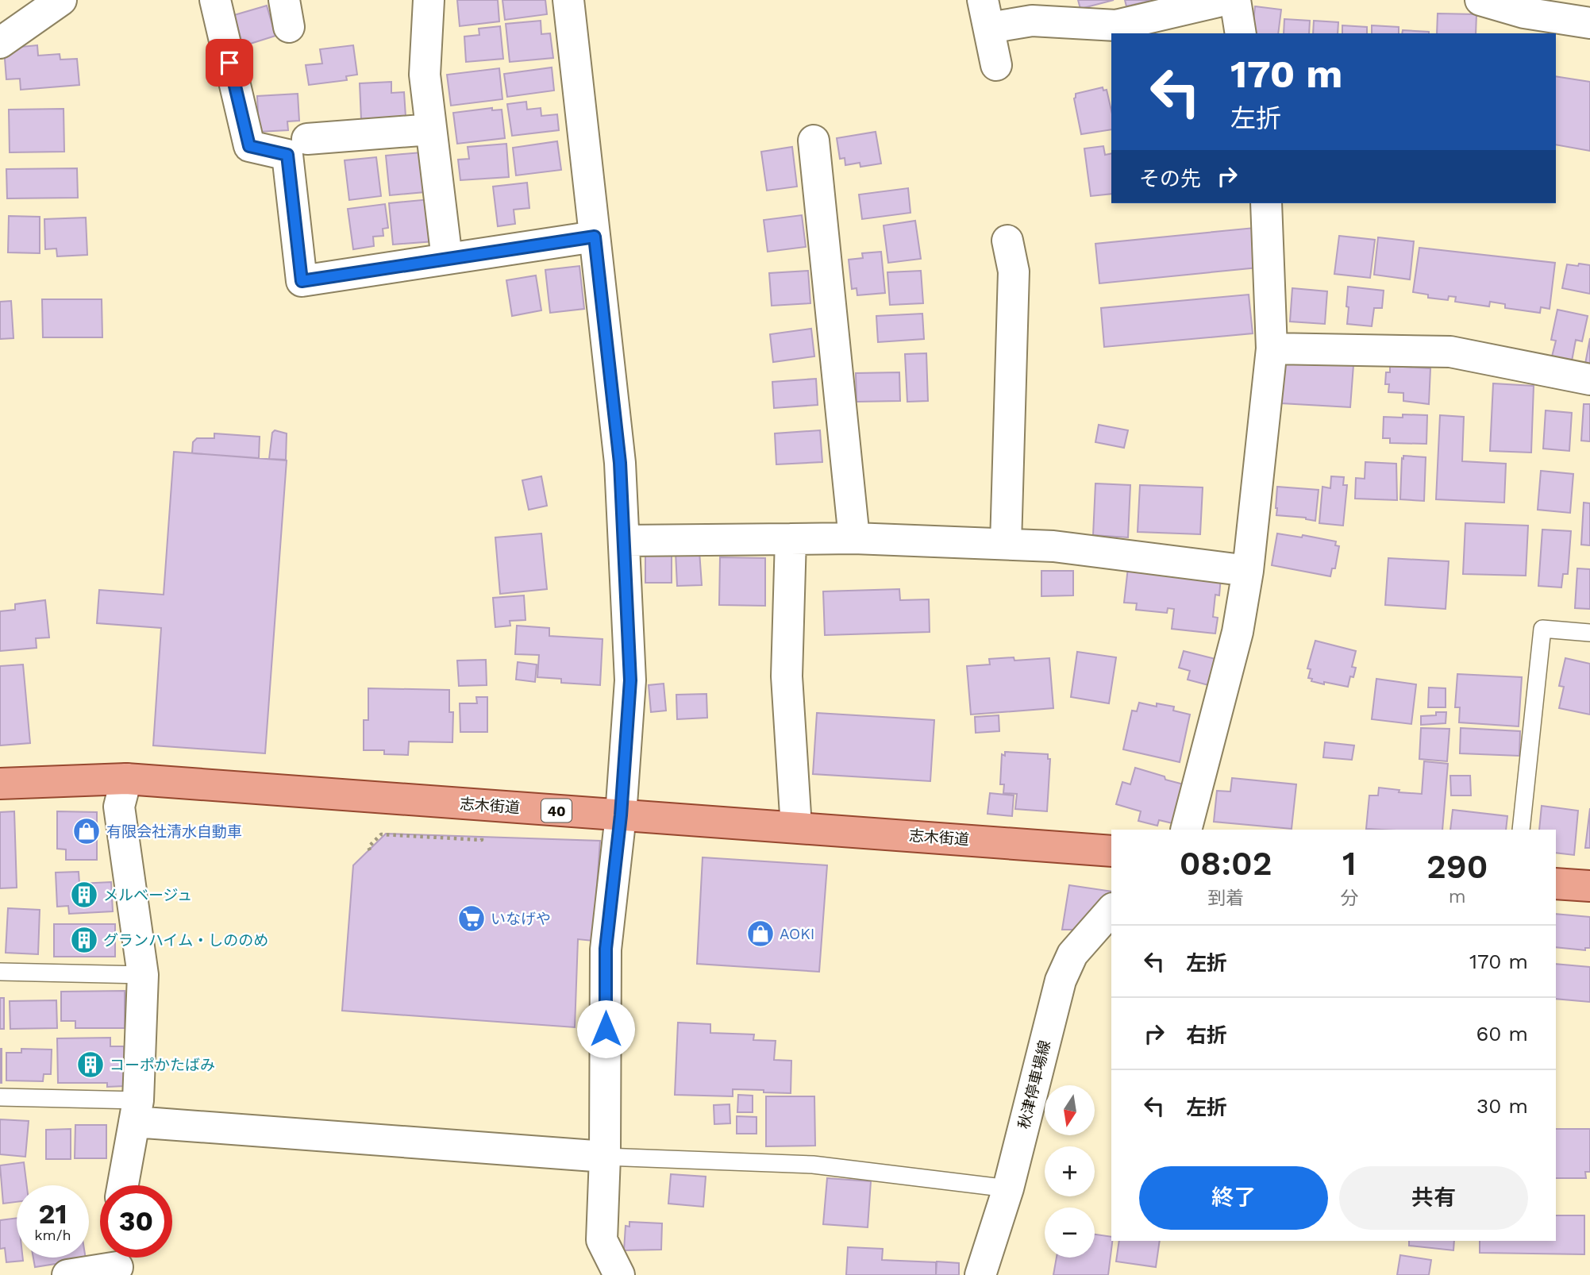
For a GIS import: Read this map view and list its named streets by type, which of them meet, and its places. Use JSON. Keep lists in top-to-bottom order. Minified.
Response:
{"streets":{"main road":["志木街道","40"],"street":["秋津停車場線"]},"places":{"shop":["有限会社清水自動車","AOKI"],"building":["メルベージュ","グランハイム・しののめ","コーポかたばみ"],"supermarket":["いなげや"]},"north":"bottom","page":{"turn":["170 m","左折"],"then":"その先","eta":["08:02","到着","1","分","290","m"],"list":[{"name":"左折","value":"170 m"},{"name":"右折","value":"60 m"},{"name":"左折","value":"30 m"}],"map_buttons":["+","−"],"buttons":["終了","共有"],"speed":"21 km/h","limit":"30"}}
